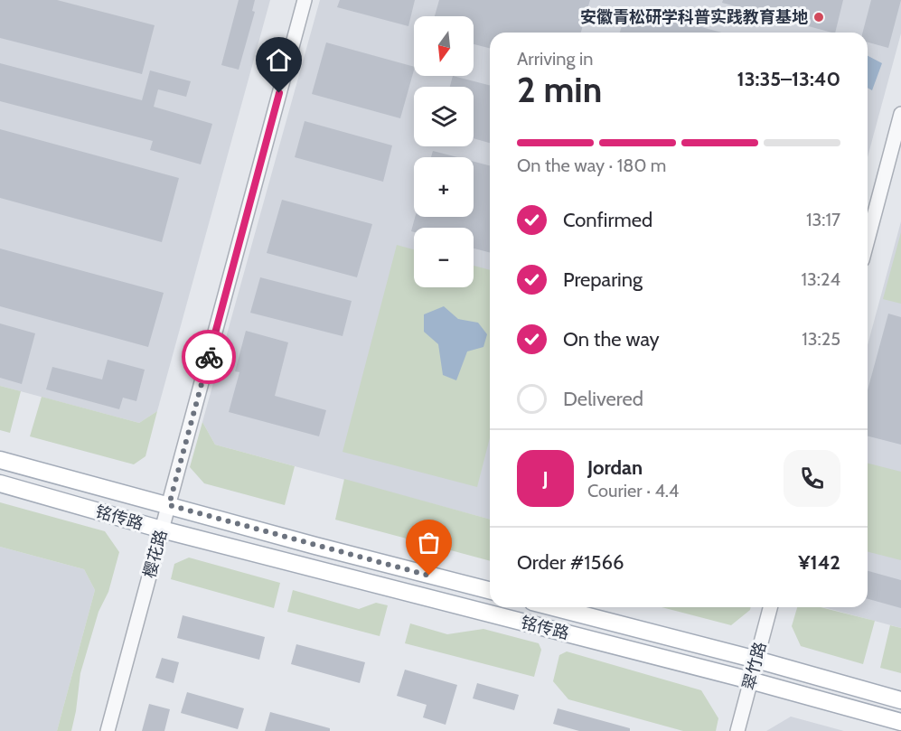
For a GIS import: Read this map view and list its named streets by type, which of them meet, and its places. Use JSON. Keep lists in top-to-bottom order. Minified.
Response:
{"streets":{"main road":["铭传路"],"street":["樱花路","翠竹路"]},"crossings":[["铭传路","樱花路"],["铭传路","翠竹路"]],"places":["安徽青松研学科普实践教育基地"],"north":"bottom","page":{"map_buttons":["+","−"],"heading":["2 min","Arriving in","13:35–13:40"],"panel":["Jordan","Courier · 4.4","Order #1566","¥142"],"bar":"On the way · 180 m","list":[["Confirmed","13:17"],["Preparing","13:24"],["On the way","13:25"],"Delivered"],"round":"J"}}
